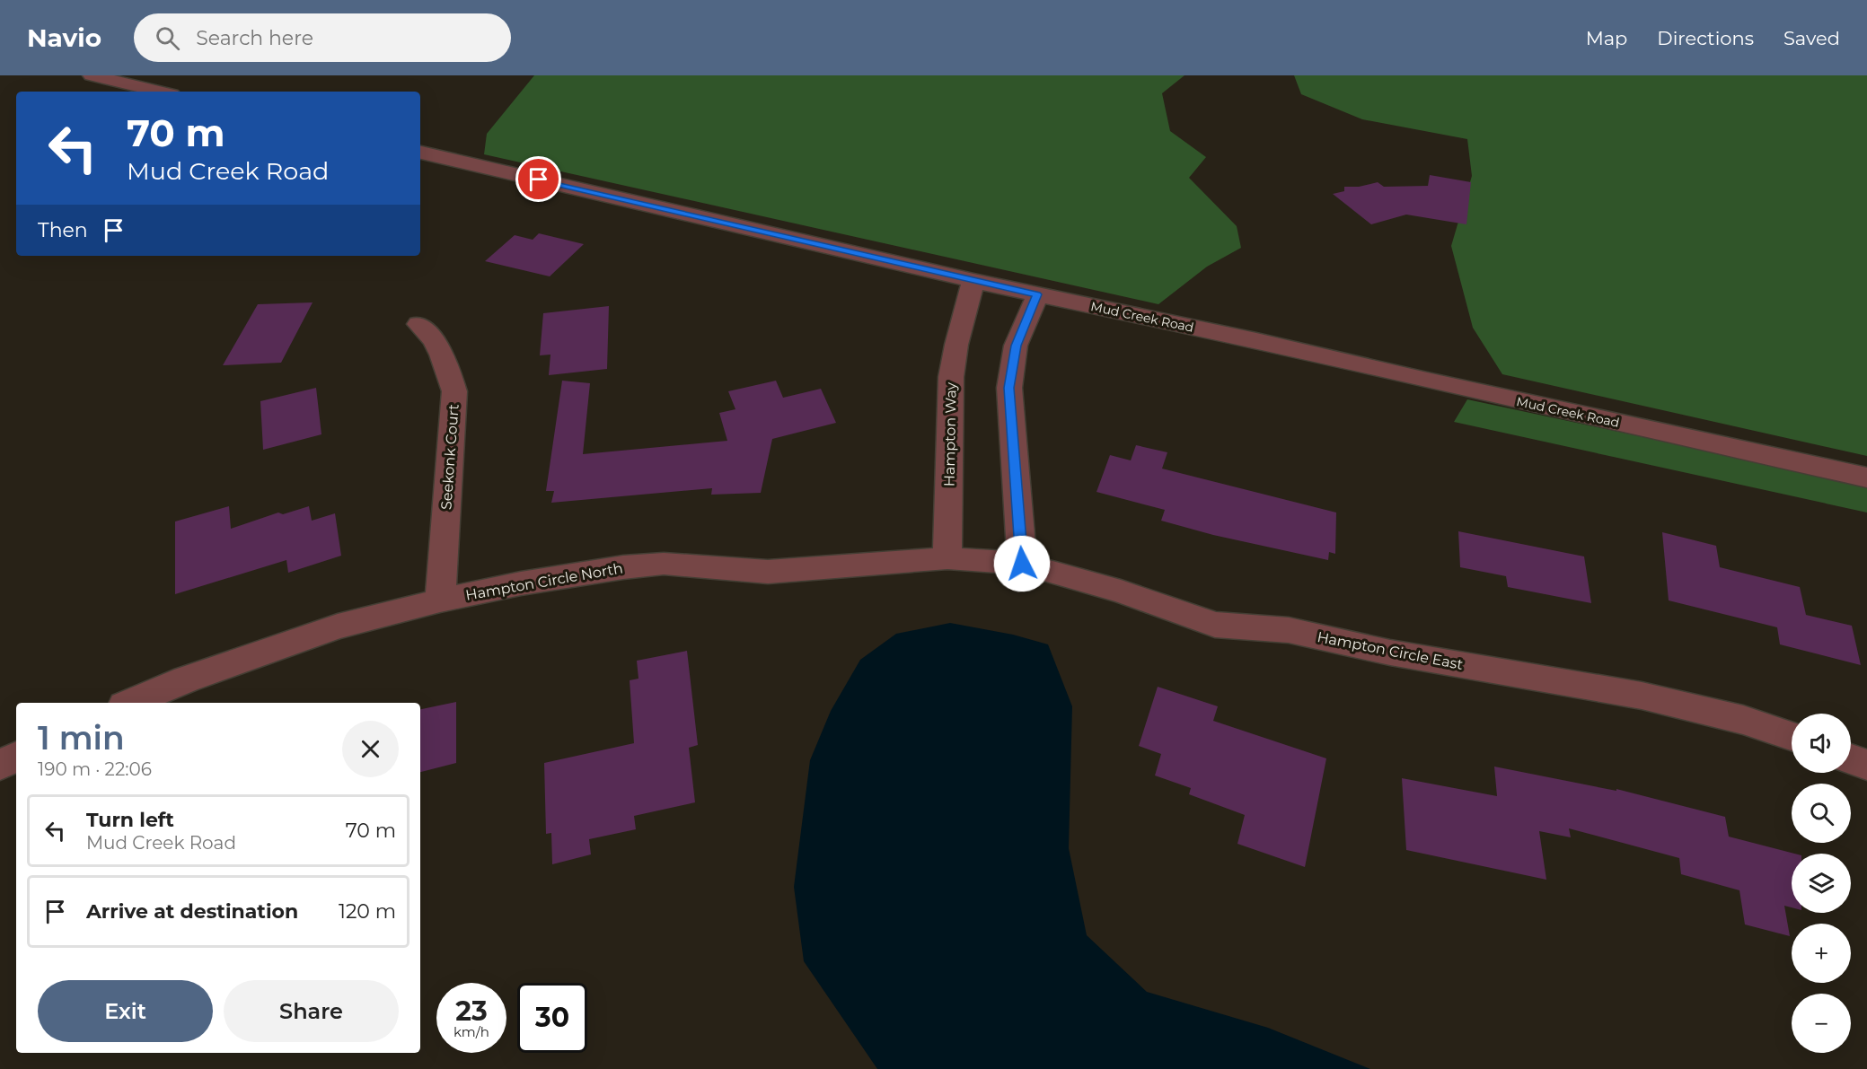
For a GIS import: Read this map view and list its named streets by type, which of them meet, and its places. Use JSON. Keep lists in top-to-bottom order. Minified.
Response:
{"streets":{"street":["Mud Creek Road","Hampton Way","Seekonk Court","Hampton Circle North","Hampton Circle East"]},"crossings":[["Mud Creek Road","Hampton Way"],["Hampton Way","Hampton Circle North"],["Seekonk Court","Hampton Circle North"],["Hampton Circle North","Hampton Circle East"]],"page":{"header":"Navio","search":"Search here","nav":["Map","Directions","Saved"],"turn":["70 m","Mud Creek Road"],"then":"Then","heading":["1 min","190 m · 22:06"],"map_buttons":["+","−"],"list":[{"name":"Turn left","note":"Mud Creek Road","value":"70 m"},{"name":"Arrive at destination","value":"120 m"}],"buttons":["Exit","Share"],"speed":"23 km/h","limit":"30"}}
